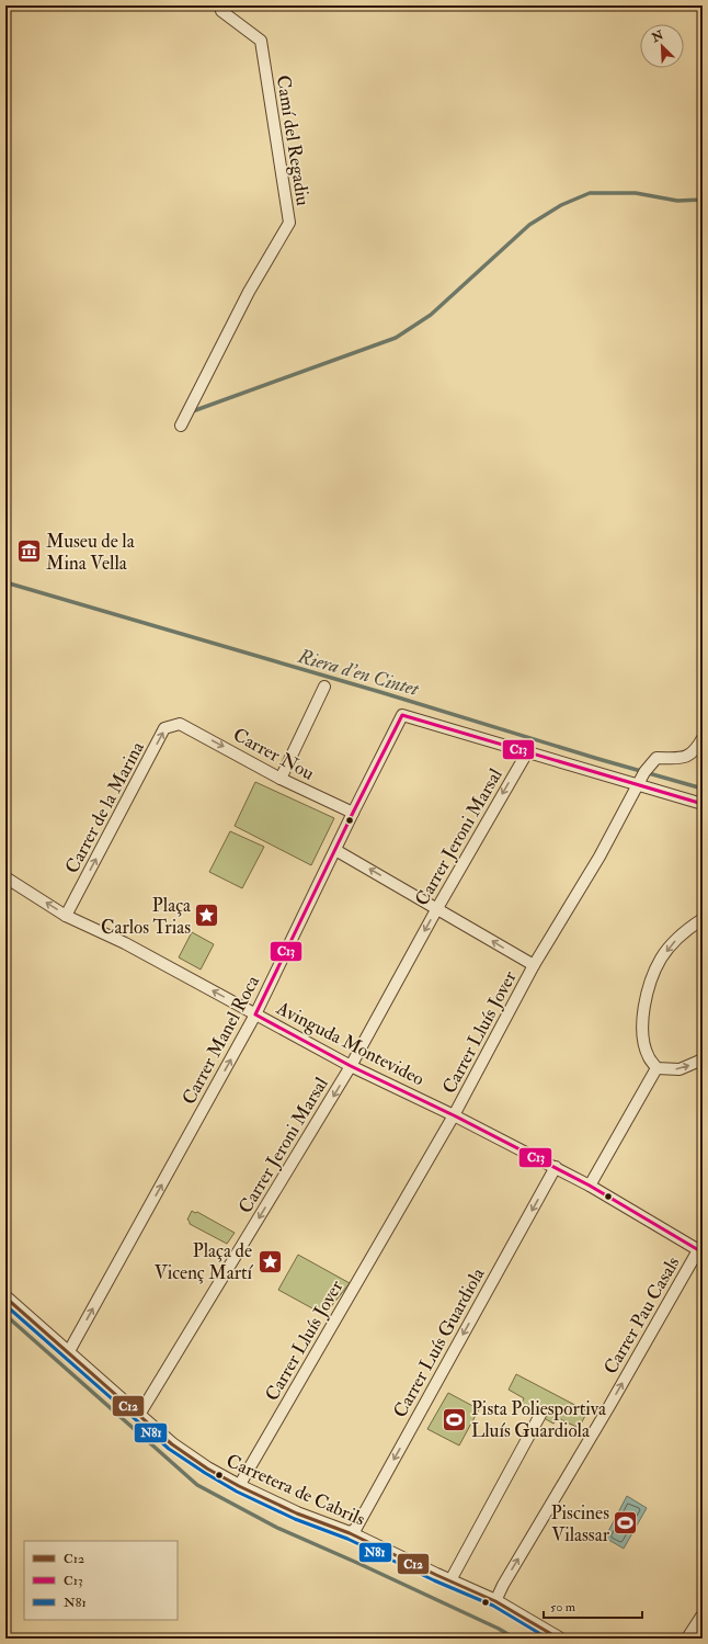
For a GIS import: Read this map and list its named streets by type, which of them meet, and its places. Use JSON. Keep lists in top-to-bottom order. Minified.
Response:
{"streets":{"street":["Camí del Regadiu","Carrer Nou","Carrer de la Marina","Carrer Jeroni Marsal","Carrer Lluís Jover","Carrer Manel Roca","Avinguda Montevideo","Carrer Pau Casals","Carrer Luís Guardiola","Carretera de Cabrils"]},"crossings":[["Carrer Nou","Carrer de la Marina"],["Carrer Nou","Carrer Manel Roca"],["Carrer de la Marina","Avinguda Montevideo"],["Carrer Jeroni Marsal","Carrer Manel Roca"],["Carrer Jeroni Marsal","Avinguda Montevideo"],["Carrer Jeroni Marsal","Carretera de Cabrils"],["Carrer Lluís Jover","Avinguda Montevideo"],["Carrer Lluís Jover","Carretera de Cabrils"],["Carrer Manel Roca","Avinguda Montevideo"],["Carrer Manel Roca","Carretera de Cabrils"],["Avinguda Montevideo","Carrer Pau Casals"],["Avinguda Montevideo","Carrer Luís Guardiola"],["Carrer Pau Casals","Carretera de Cabrils"],["Carrer Luís Guardiola","Carretera de Cabrils"]],"one_way":["Carrer Nou","Carrer de la Marina","Carrer Jeroni Marsal","Carrer Manel Roca","Avinguda Montevideo","Carrer Luís Guardiola"],"water":["Riera d'en Cintet"],"places":{"museum":["Museu de la Mina Vella"],"place":["Plaça Carlos Trias","Plaça de Vicenç Martí"],"sports":["Pista Poliesportiva Lluís Guardiola","Piscines Vilassar"]},"lines":["transit line C13","transit line C12","transit line N81"],"legend":["C12","C13","N81"],"scale_bar":"50 m","north":"top left"}
